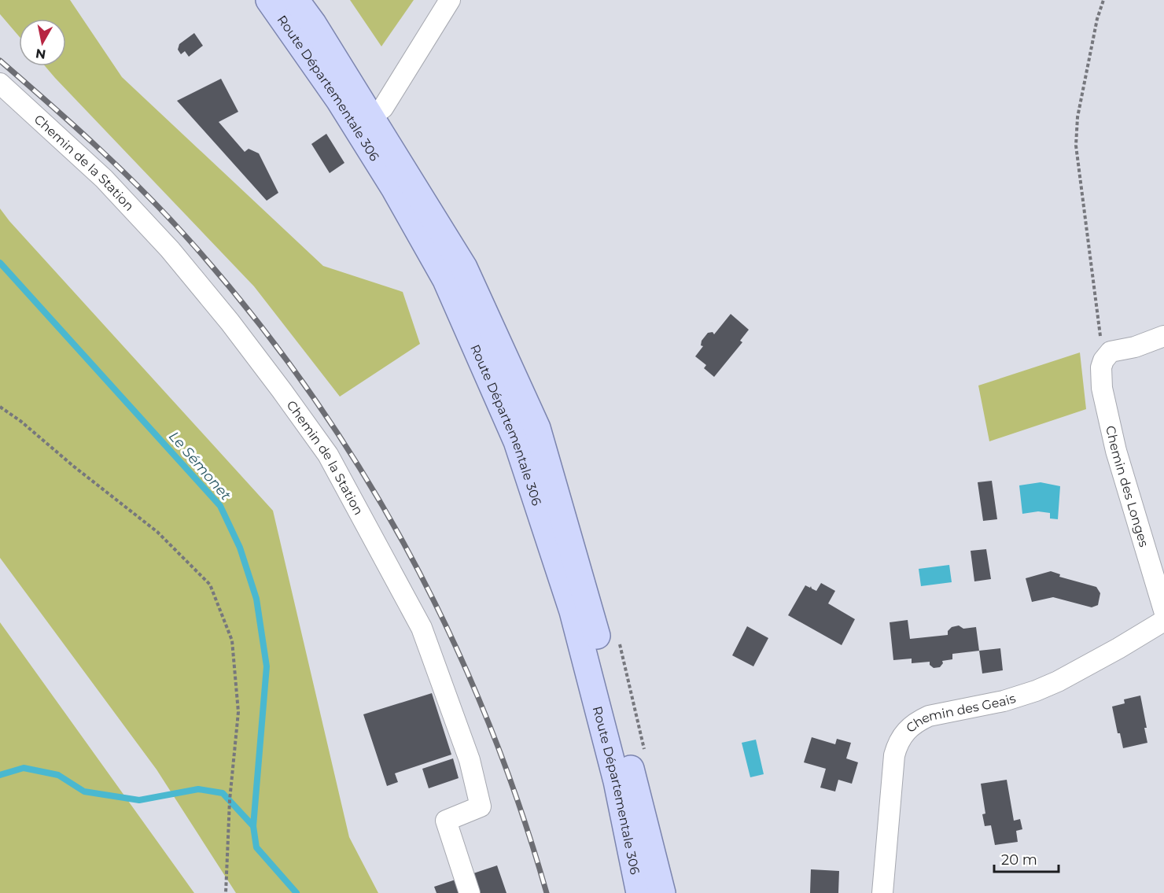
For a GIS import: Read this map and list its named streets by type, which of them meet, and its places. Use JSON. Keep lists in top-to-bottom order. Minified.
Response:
{"streets":{"main road":["Route Départementale 306"],"street":["Chemin de la Station","Chemin des Longes","Chemin des Geais"]},"water":["Le Sémonet"],"scale_bar":"20 m","north":"bottom"}
